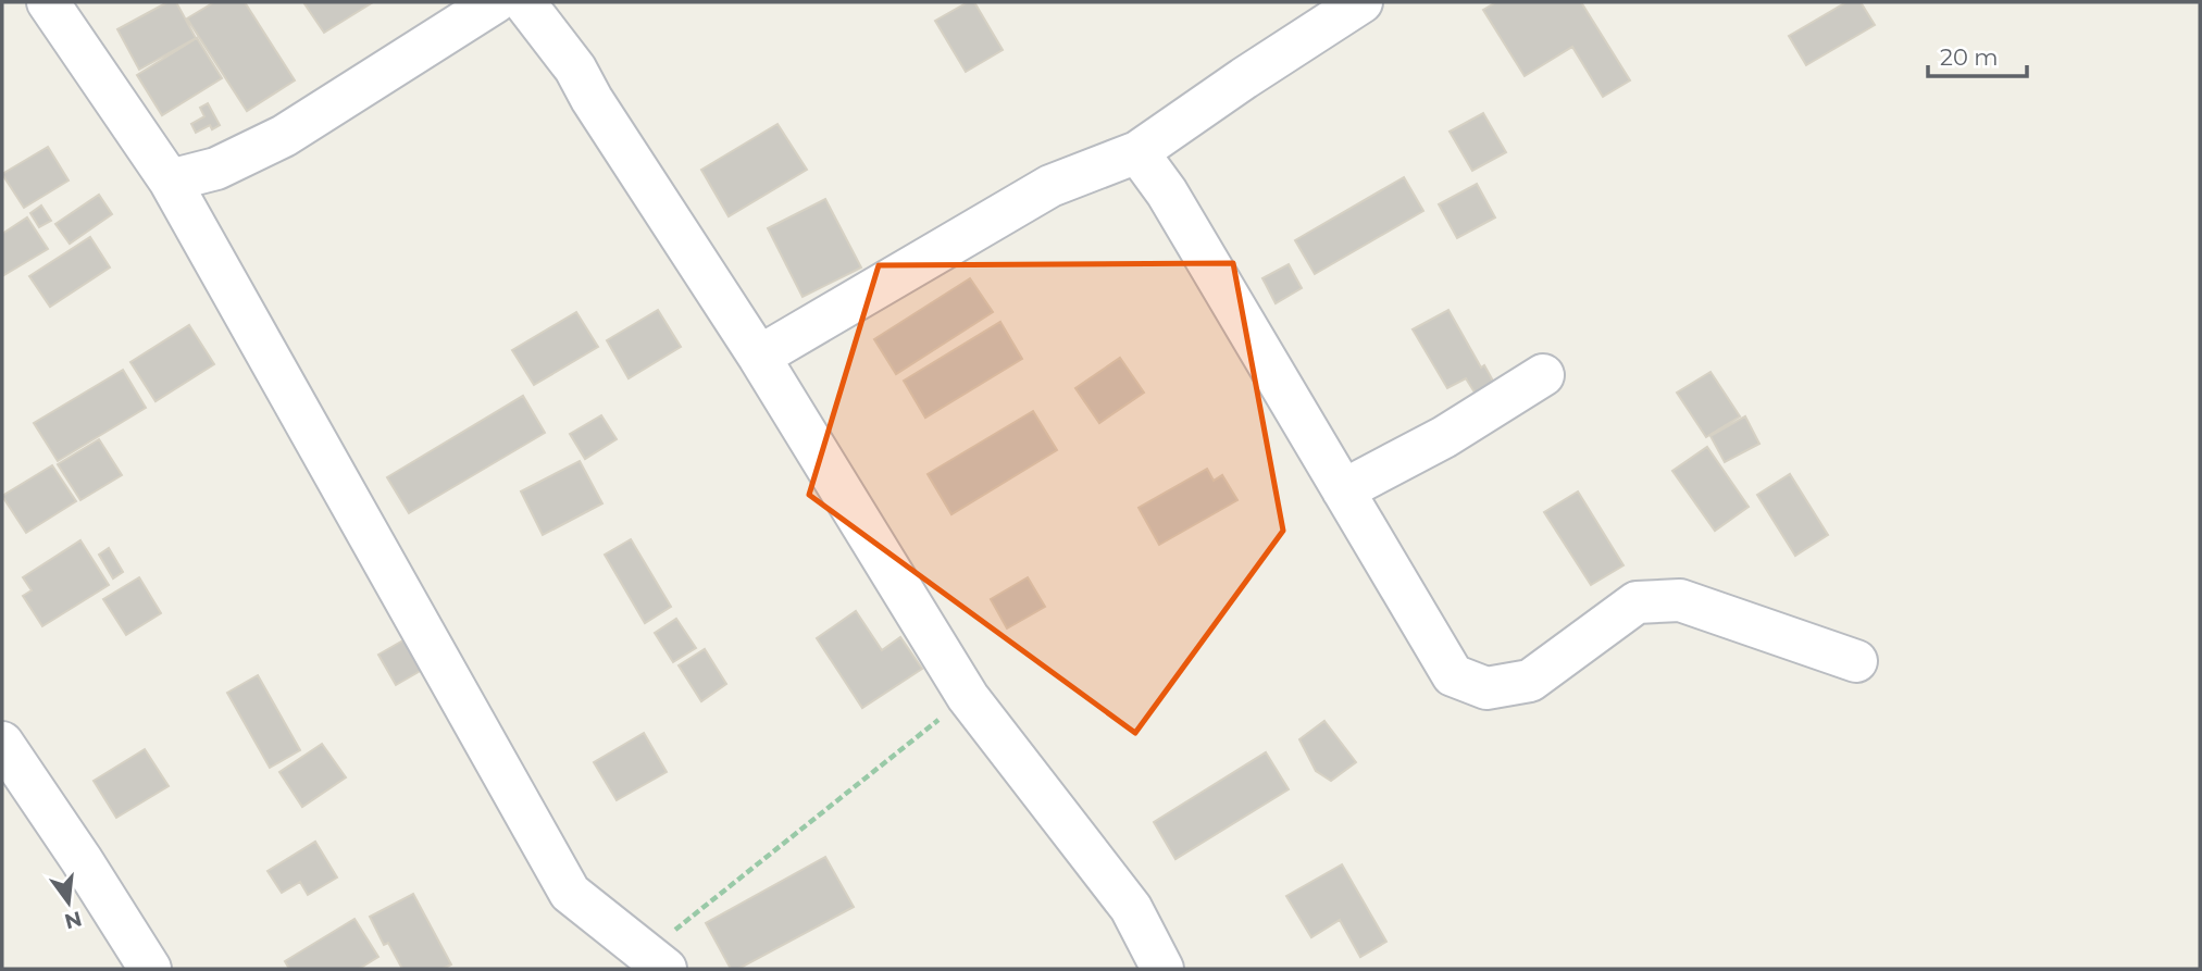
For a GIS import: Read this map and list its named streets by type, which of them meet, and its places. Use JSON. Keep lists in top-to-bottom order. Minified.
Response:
{"scale_bar":"20 m","north":"bottom"}
